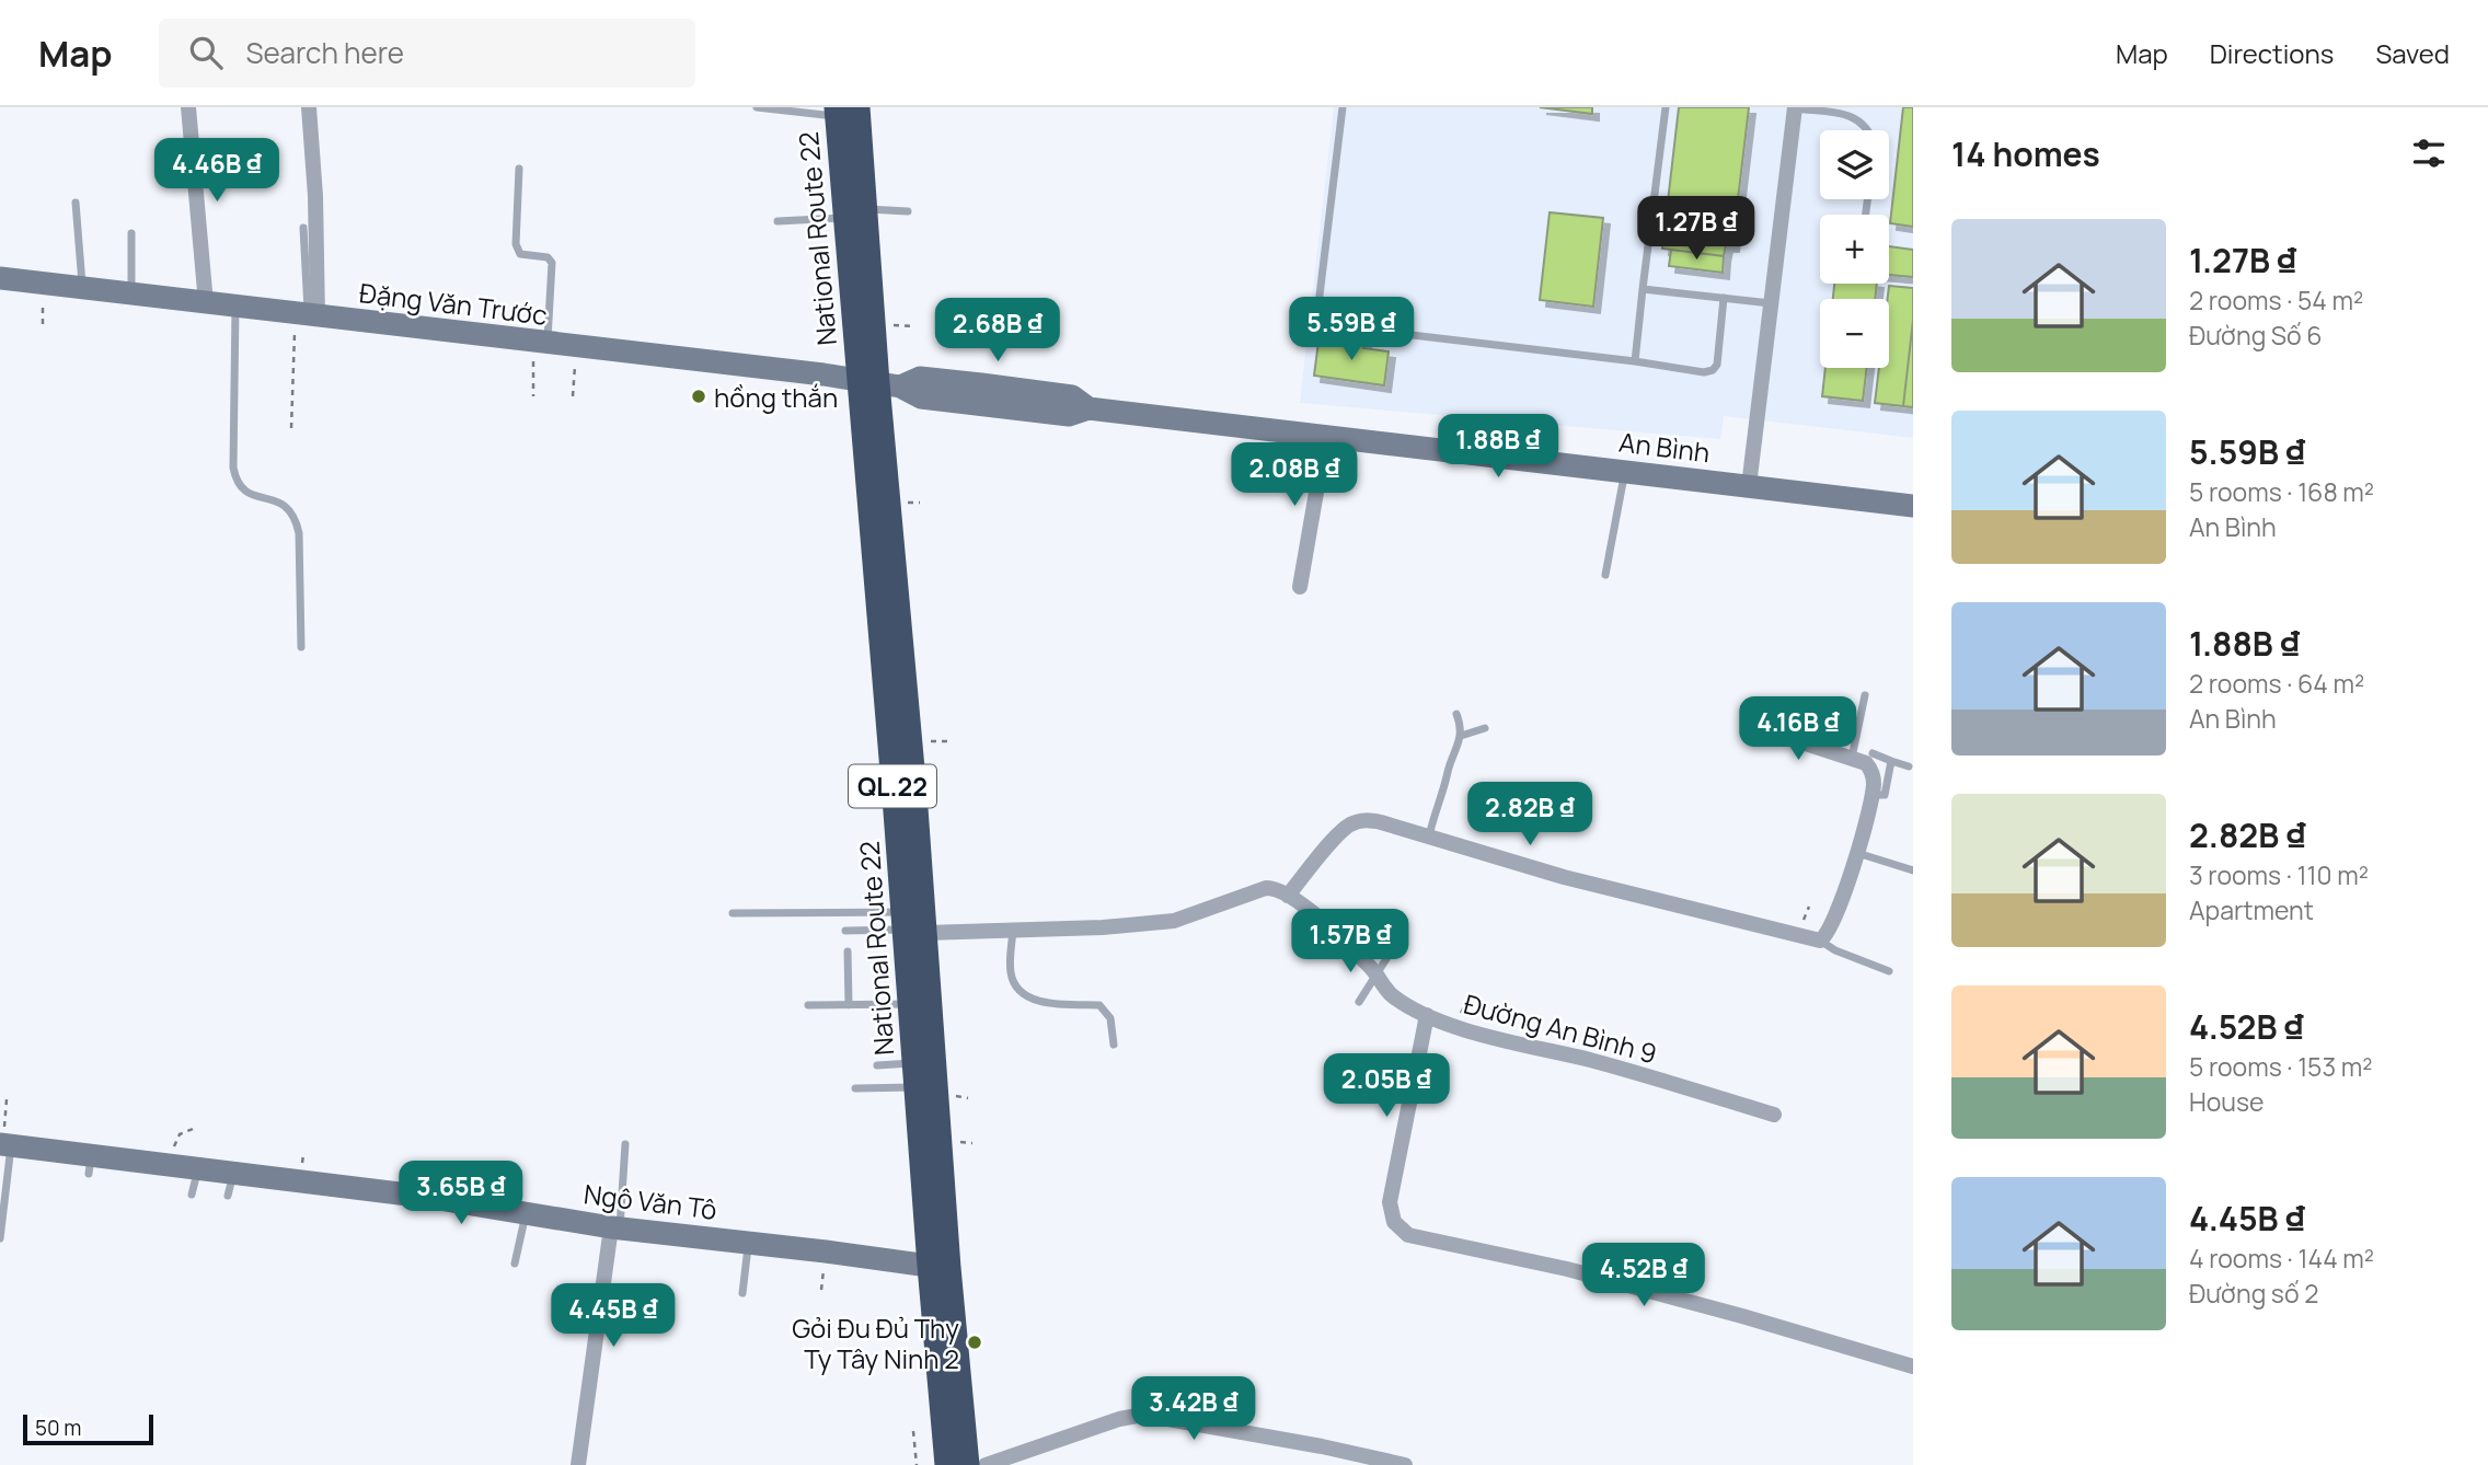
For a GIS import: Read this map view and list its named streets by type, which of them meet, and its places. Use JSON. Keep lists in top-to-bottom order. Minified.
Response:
{"streets":{"highway":["National Route 22","QL.22"],"main road":["Đặng Văn Trước","An Bình","Ngô Văn Tô"],"street":["Đường An Bình 9"]},"crossings":[["National Route 22","Đặng Văn Trước"],["National Route 22","An Bình"],["National Route 22","Ngô Văn Tô"],["Đặng Văn Trước","An Bình"]],"places":["hồng thắn","Gỏi Đu Đủ Thy Ty Tây Ninh 2"],"scale_bar":"50 m","page":{"header":"Map","search":"Search here","nav":["Map","Directions","Saved"],"heading":"14 homes","map_buttons":["+","−"],"price":["4.46B ₫","1.27B ₫","5.59B ₫","2.68B ₫","1.88B ₫","2.08B ₫","4.16B ₫","2.82B ₫","1.57B ₫","2.05B ₫","3.65B ₫","4.52B ₫","4.45B ₫","3.42B ₫"],"list":[{"name":"1.27B ₫","note":"2 rooms · 54 m² · Đường Số 6"},{"name":"5.59B ₫","note":"5 rooms · 168 m² · An Bình"},{"name":"1.88B ₫","note":"2 rooms · 64 m² · An Bình"},{"name":"2.82B ₫","note":"3 rooms · 110 m² · Apartment"},{"name":"4.52B ₫","note":"5 rooms · 153 m² · House"},{"name":"4.45B ₫","note":"4 rooms · 144 m² · Đường số 2"}],"scale":"50 m"}}
